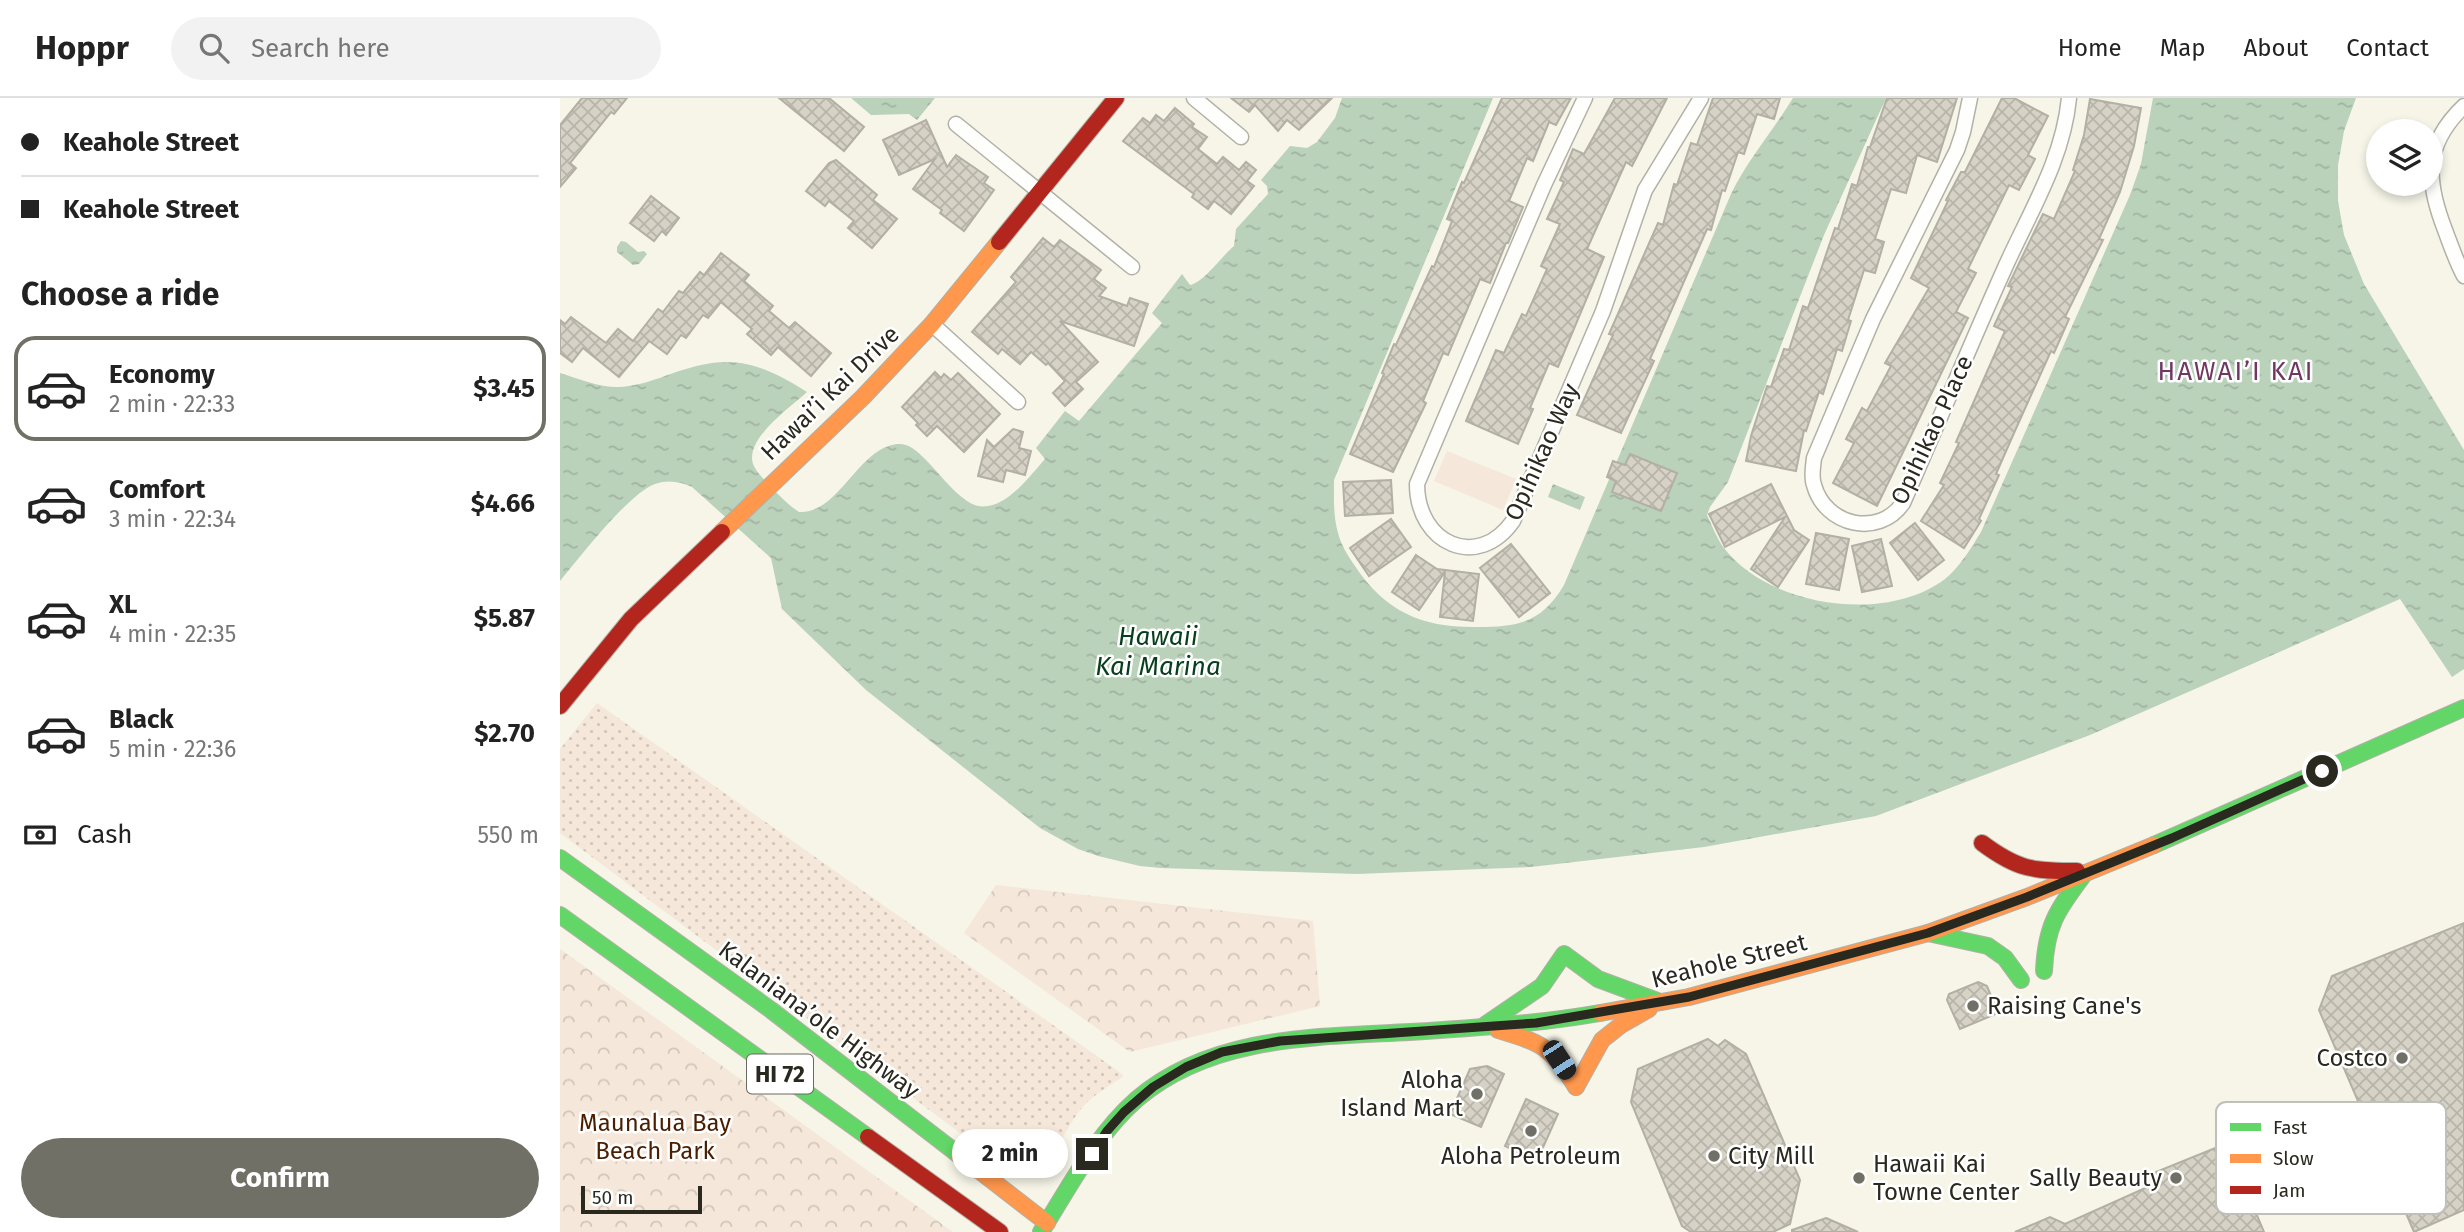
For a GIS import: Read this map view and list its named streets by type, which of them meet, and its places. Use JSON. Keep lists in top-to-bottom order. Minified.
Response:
{"streets":{"main road":["Hawai’i Kai Drive","Keahole Street","Kalaniana’ole Highway","HI 72"],"street":["Opihikao Place","Opihikao Way"]},"crossings":[["Keahole Street","Kalaniana’ole Highway"]],"districts":["HAWAI’I KAI"],"water":["Hawaii Kai Marina"],"parks":["Maunalua Bay Beach Park"],"places":["Raising Cane's","Costco","Aloha Island Mart","Aloha Petroleum","City Mill","Hawaii Kai Towne Center","Sally Beauty"],"legend":["Fast","Slow","Jam"],"scale_bar":"50 m","page":{"header":"Hoppr","search":"Search here","nav":["Home","Map","About","Contact"],"banner":["Keahole Street","Keahole Street"],"heading":"Choose a ride","list":[{"name":"Economy","note":"2 min · 22:33","value":"$3.45"},{"name":"Comfort","note":"3 min · 22:34","value":"$4.66"},{"name":"XL","note":"4 min · 22:35","value":"$5.87"},{"name":"Black","note":"5 min · 22:36","value":"$2.70"}],"pay":["Cash","550 m"],"buttons":"Confirm","bubble":"2 min","scale":"50 m"}}
